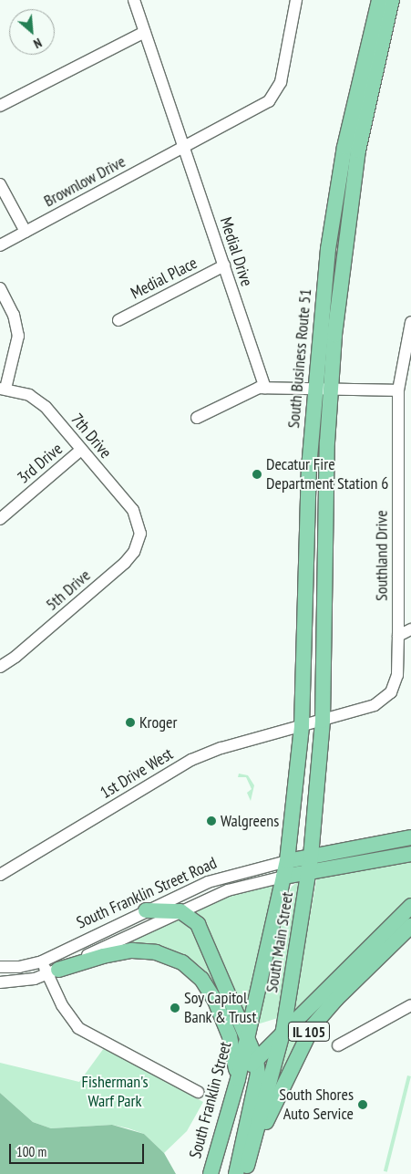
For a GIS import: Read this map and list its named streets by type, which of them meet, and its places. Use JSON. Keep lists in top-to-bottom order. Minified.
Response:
{"streets":{"main road":["South Business Route 51","South Franklin Street Road","South Main Street","IL 105","South Franklin Street"],"street":["Brownlow Drive","Medial Drive","Medial Place","7th Drive","3rd Drive","Southland Drive","5th Drive","1st Drive West"]},"crossings":[["Brownlow Drive","Medial Drive"],["Medial Drive","Medial Place"],["South Business Route 51","Southland Drive"],["South Business Route 51","1st Drive West"],["South Business Route 51","South Main Street"],["7th Drive","3rd Drive"],["7th Drive","5th Drive"],["Southland Drive","1st Drive West"],["Southland Drive","South Main Street"],["1st Drive West","South Main Street"],["South Franklin Street Road","South Main Street"],["South Main Street","IL 105"],["South Main Street","South Franklin Street"],["IL 105","South Franklin Street"]],"parks":["Fisherman's Warf Park"],"places":["Decatur Fire Department Station 6","Kroger","Walgreens","Soy Capitol Bank & Trust","South Shores Auto Service"],"scale_bar":"100 m","north":"bottom right"}
